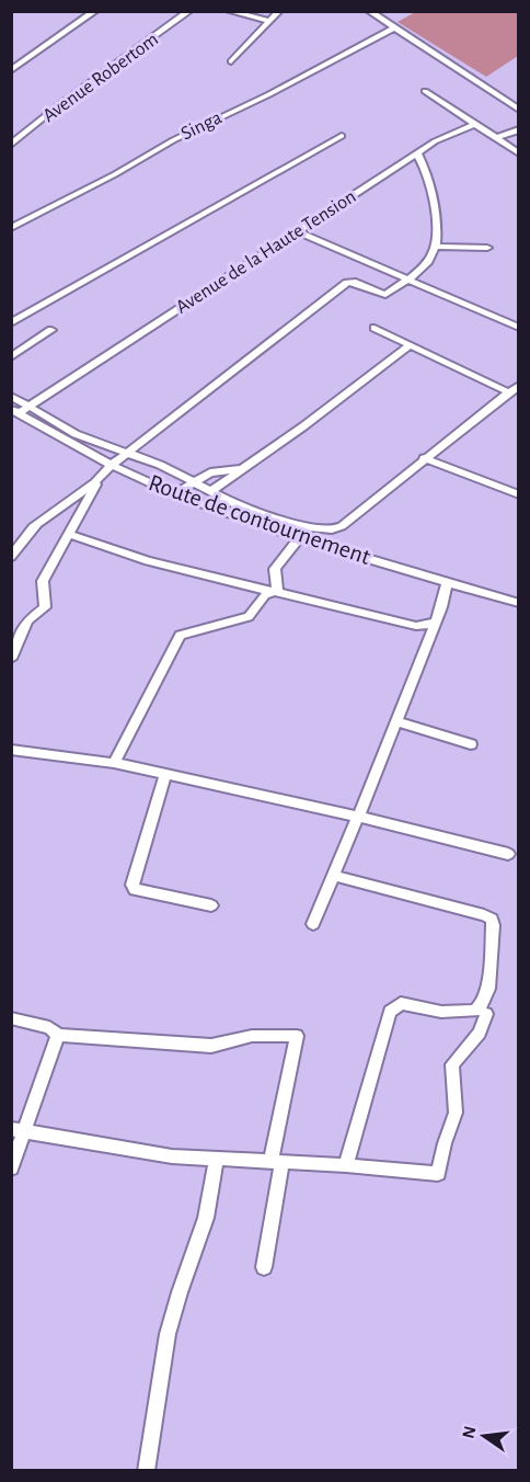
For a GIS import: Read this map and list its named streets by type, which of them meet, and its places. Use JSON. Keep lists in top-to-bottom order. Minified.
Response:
{"streets":{"street":["Avenue Robertom","Singa","Avenue de la Haute Tension","Route de contournement"]},"crossings":[["Avenue de la Haute Tension","Route de contournement"]],"north":"left"}
